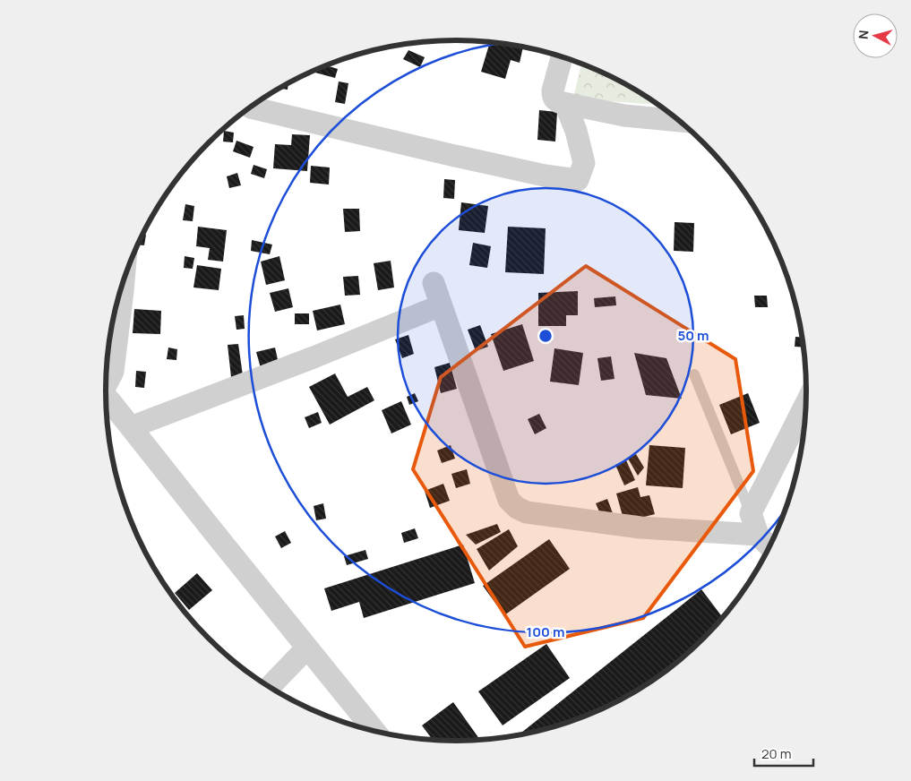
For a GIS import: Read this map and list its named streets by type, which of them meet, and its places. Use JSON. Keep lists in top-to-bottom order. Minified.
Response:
{"scale_bar":"20 m","north":"left","rings":["50 m","100 m"]}
